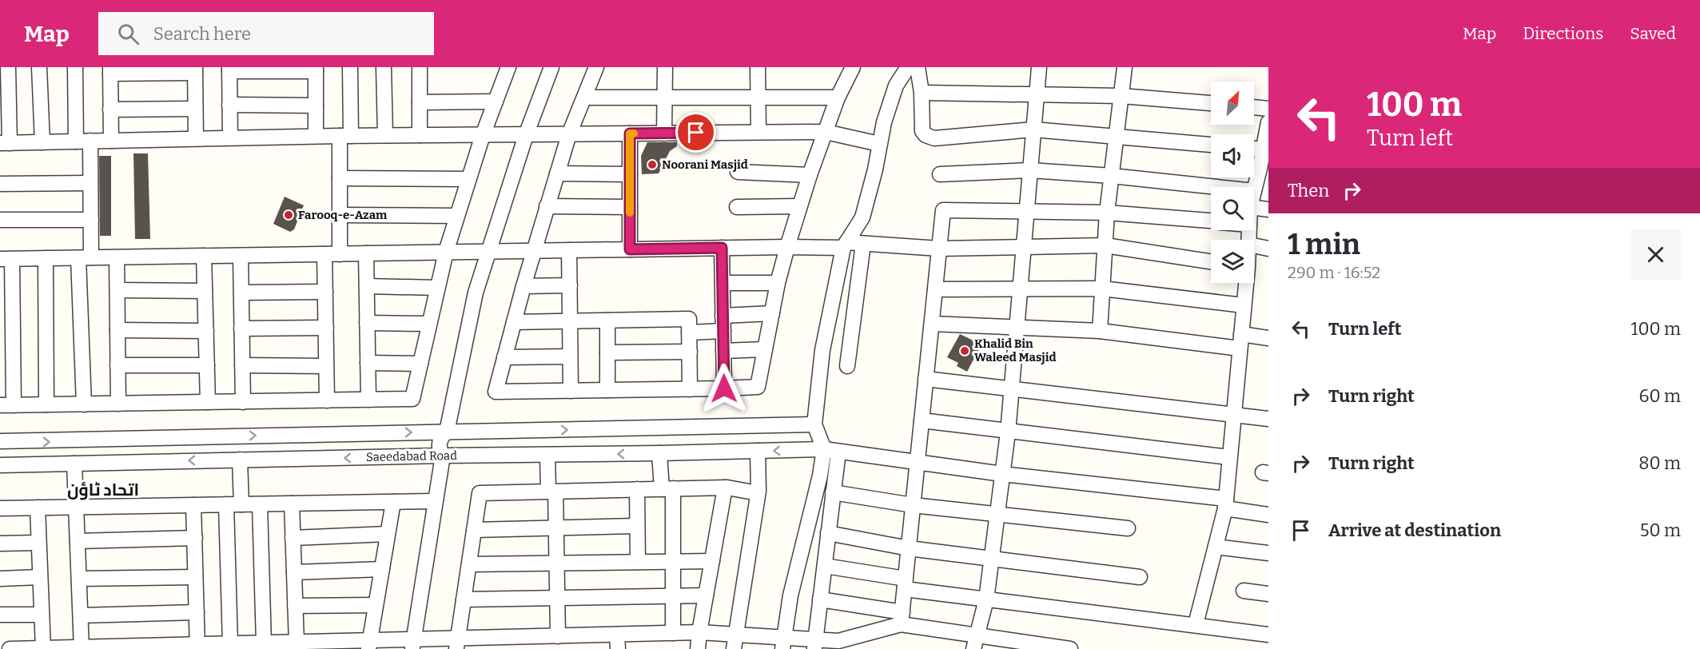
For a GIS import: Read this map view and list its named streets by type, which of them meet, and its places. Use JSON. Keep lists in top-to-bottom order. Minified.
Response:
{"streets":{"street":["Saeedabad Road"]},"districts":["اتحاد ٹاؤن"],"places":["Noorani Masjid","Farooq-e-Azam","Khalid Bin Waleed Masjid"],"north":"top right","page":{"header":"Map","search":"Search here","nav":["Map","Directions","Saved"],"turn":["100 m","Turn left"],"then":"Then","heading":["1 min","290 m · 16:52"],"list":[{"name":"Turn left","value":"100 m"},{"name":"Turn right","value":"60 m"},{"name":"Turn right","value":"80 m"},{"name":"Arrive at destination","value":"50 m"}]}}
